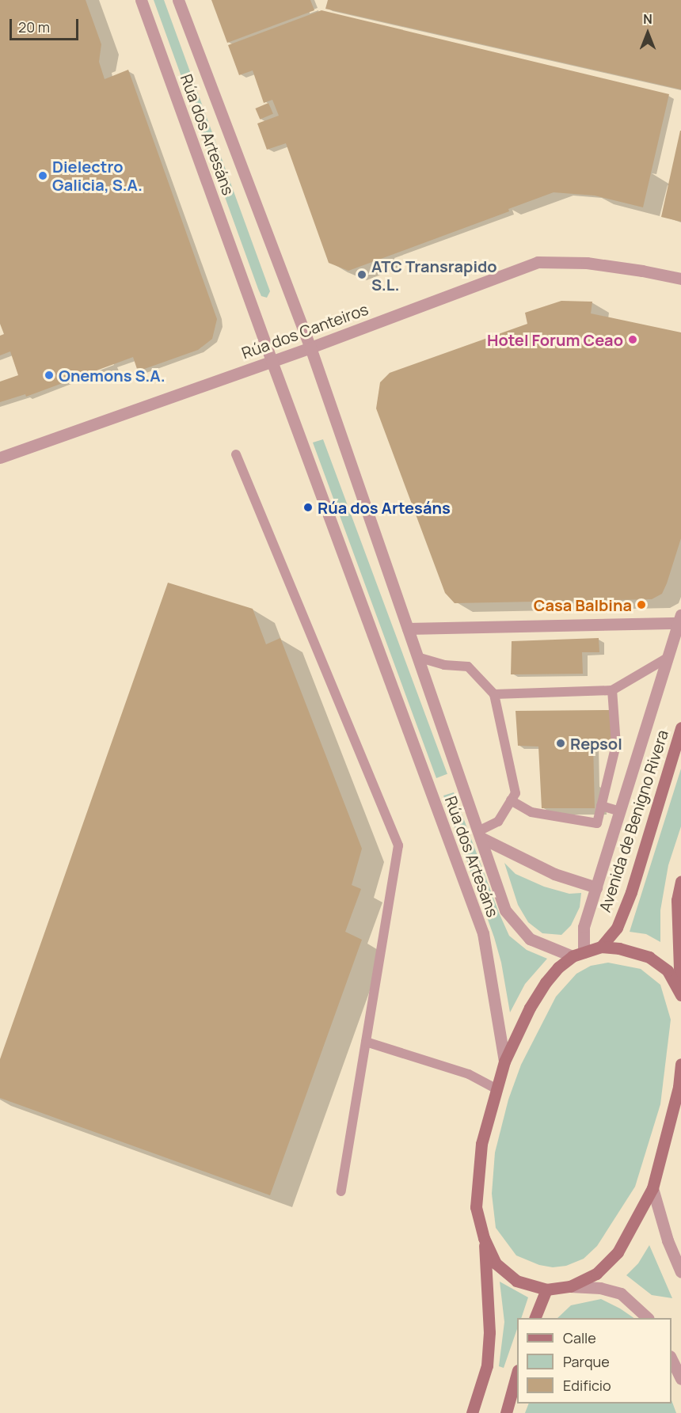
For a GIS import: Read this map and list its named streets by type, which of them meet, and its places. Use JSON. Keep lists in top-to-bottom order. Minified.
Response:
{"streets":{"main road":["Avenida de Benigno Rivera"],"street":["Rúa dos Artesáns","Rúa dos Canteiros"]},"crossings":[["Rúa dos Artesáns","Rúa dos Canteiros"],["Rúa dos Artesáns","Avenida de Benigno Rivera"]],"places":["Dielectro Galicia, S.A.","ATC Transrapido S.L.","Hotel Forum Ceao","Onemons S.A.","Rúa dos Artesáns","Casa Balbina","Repsol"],"legend":["Calle","Parque","Edificio"],"scale_bar":"20 m","north":"top"}
